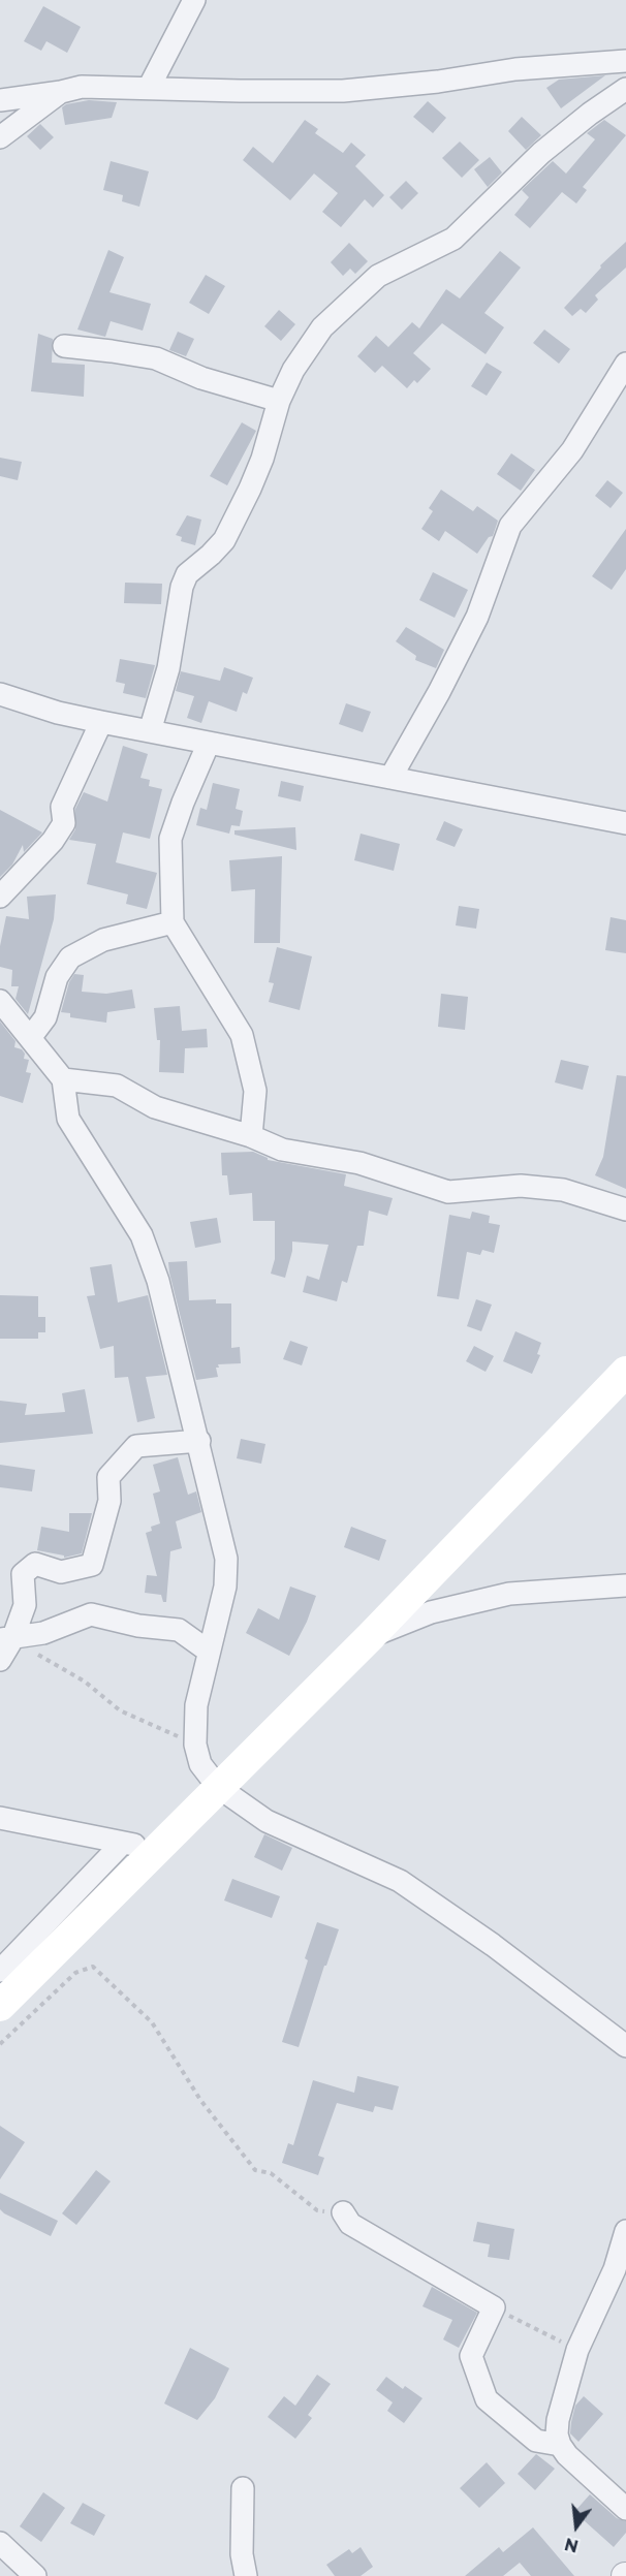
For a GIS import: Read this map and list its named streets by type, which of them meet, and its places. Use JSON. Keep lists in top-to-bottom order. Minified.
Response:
{"north":"bottom"}
